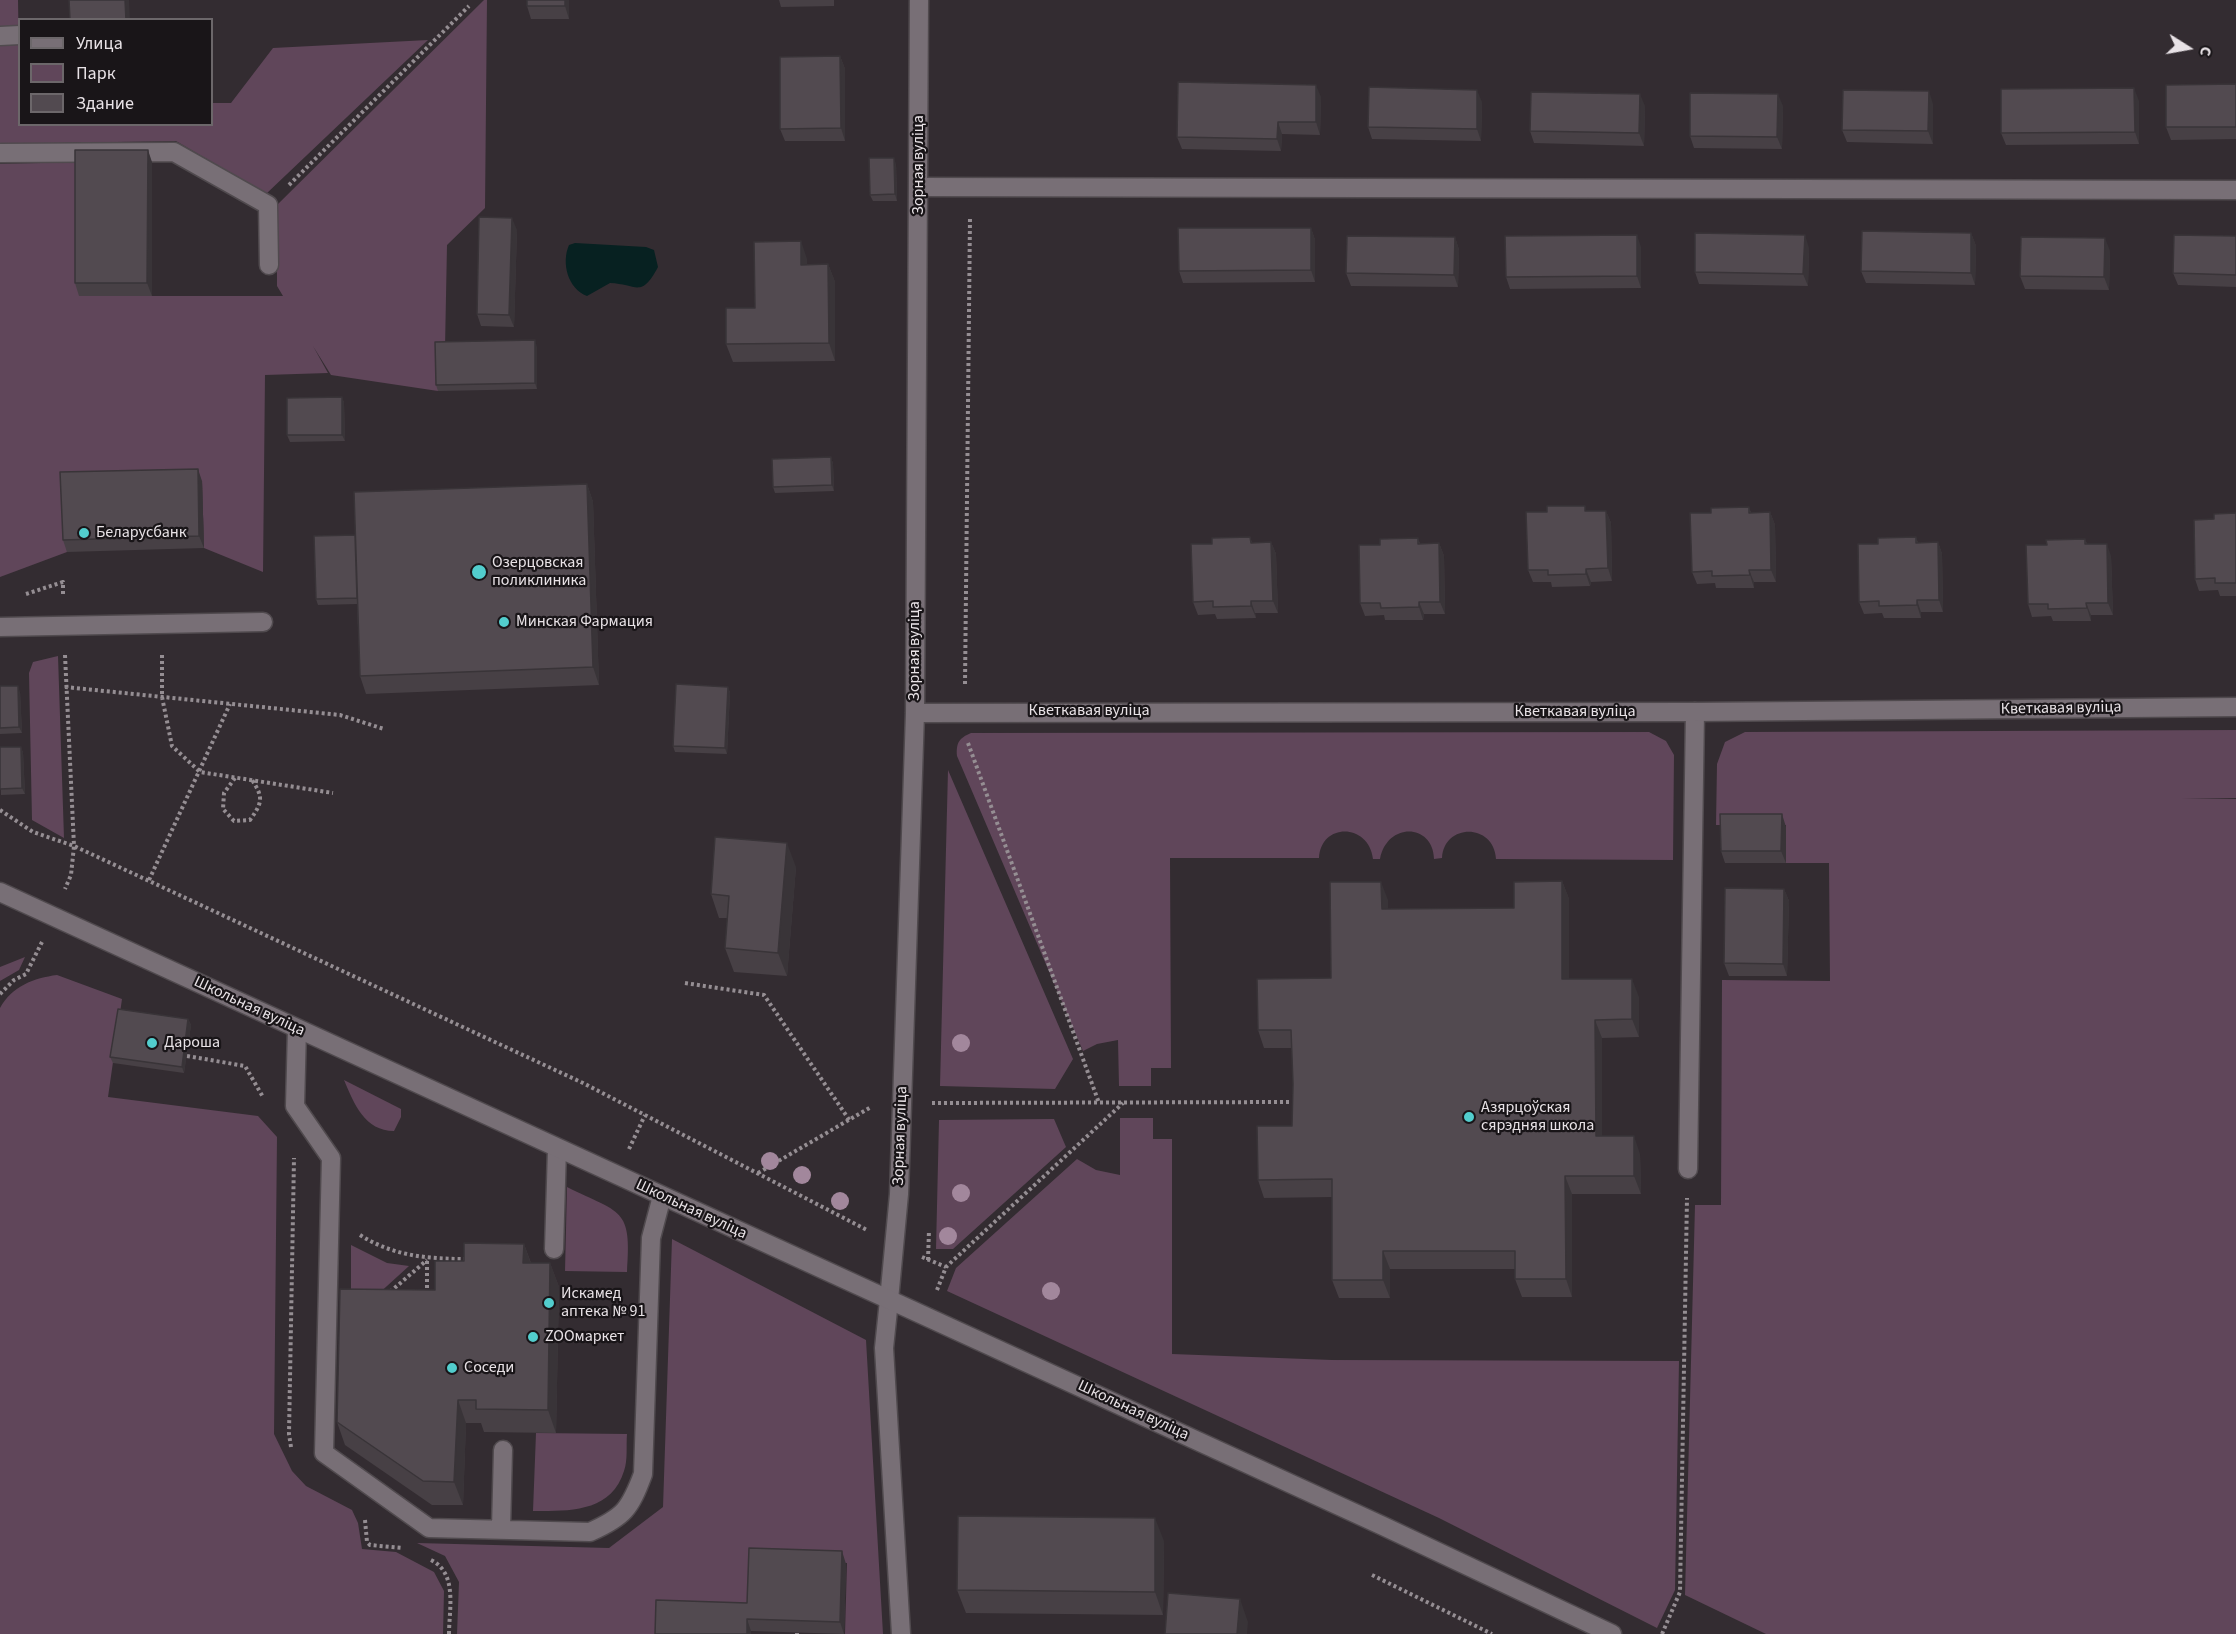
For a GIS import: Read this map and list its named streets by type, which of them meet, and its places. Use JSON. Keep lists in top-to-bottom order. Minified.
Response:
{"streets":{"street":["Зорная вуліца","Кветкавая вуліца","Школьная вуліца"]},"crossings":[["Зорная вуліца","Кветкавая вуліца"],["Зорная вуліца","Школьная вуліца"]],"places":["Беларусбанк","Озерцовская поликлиника","Минская Фармация","Дароша","Азярцоўская сярэдняя школа","Искамед аптека № 91","ZOOмаркет","Соседи"],"legend":["Улица","Парк","Здание"],"north":"right"}
